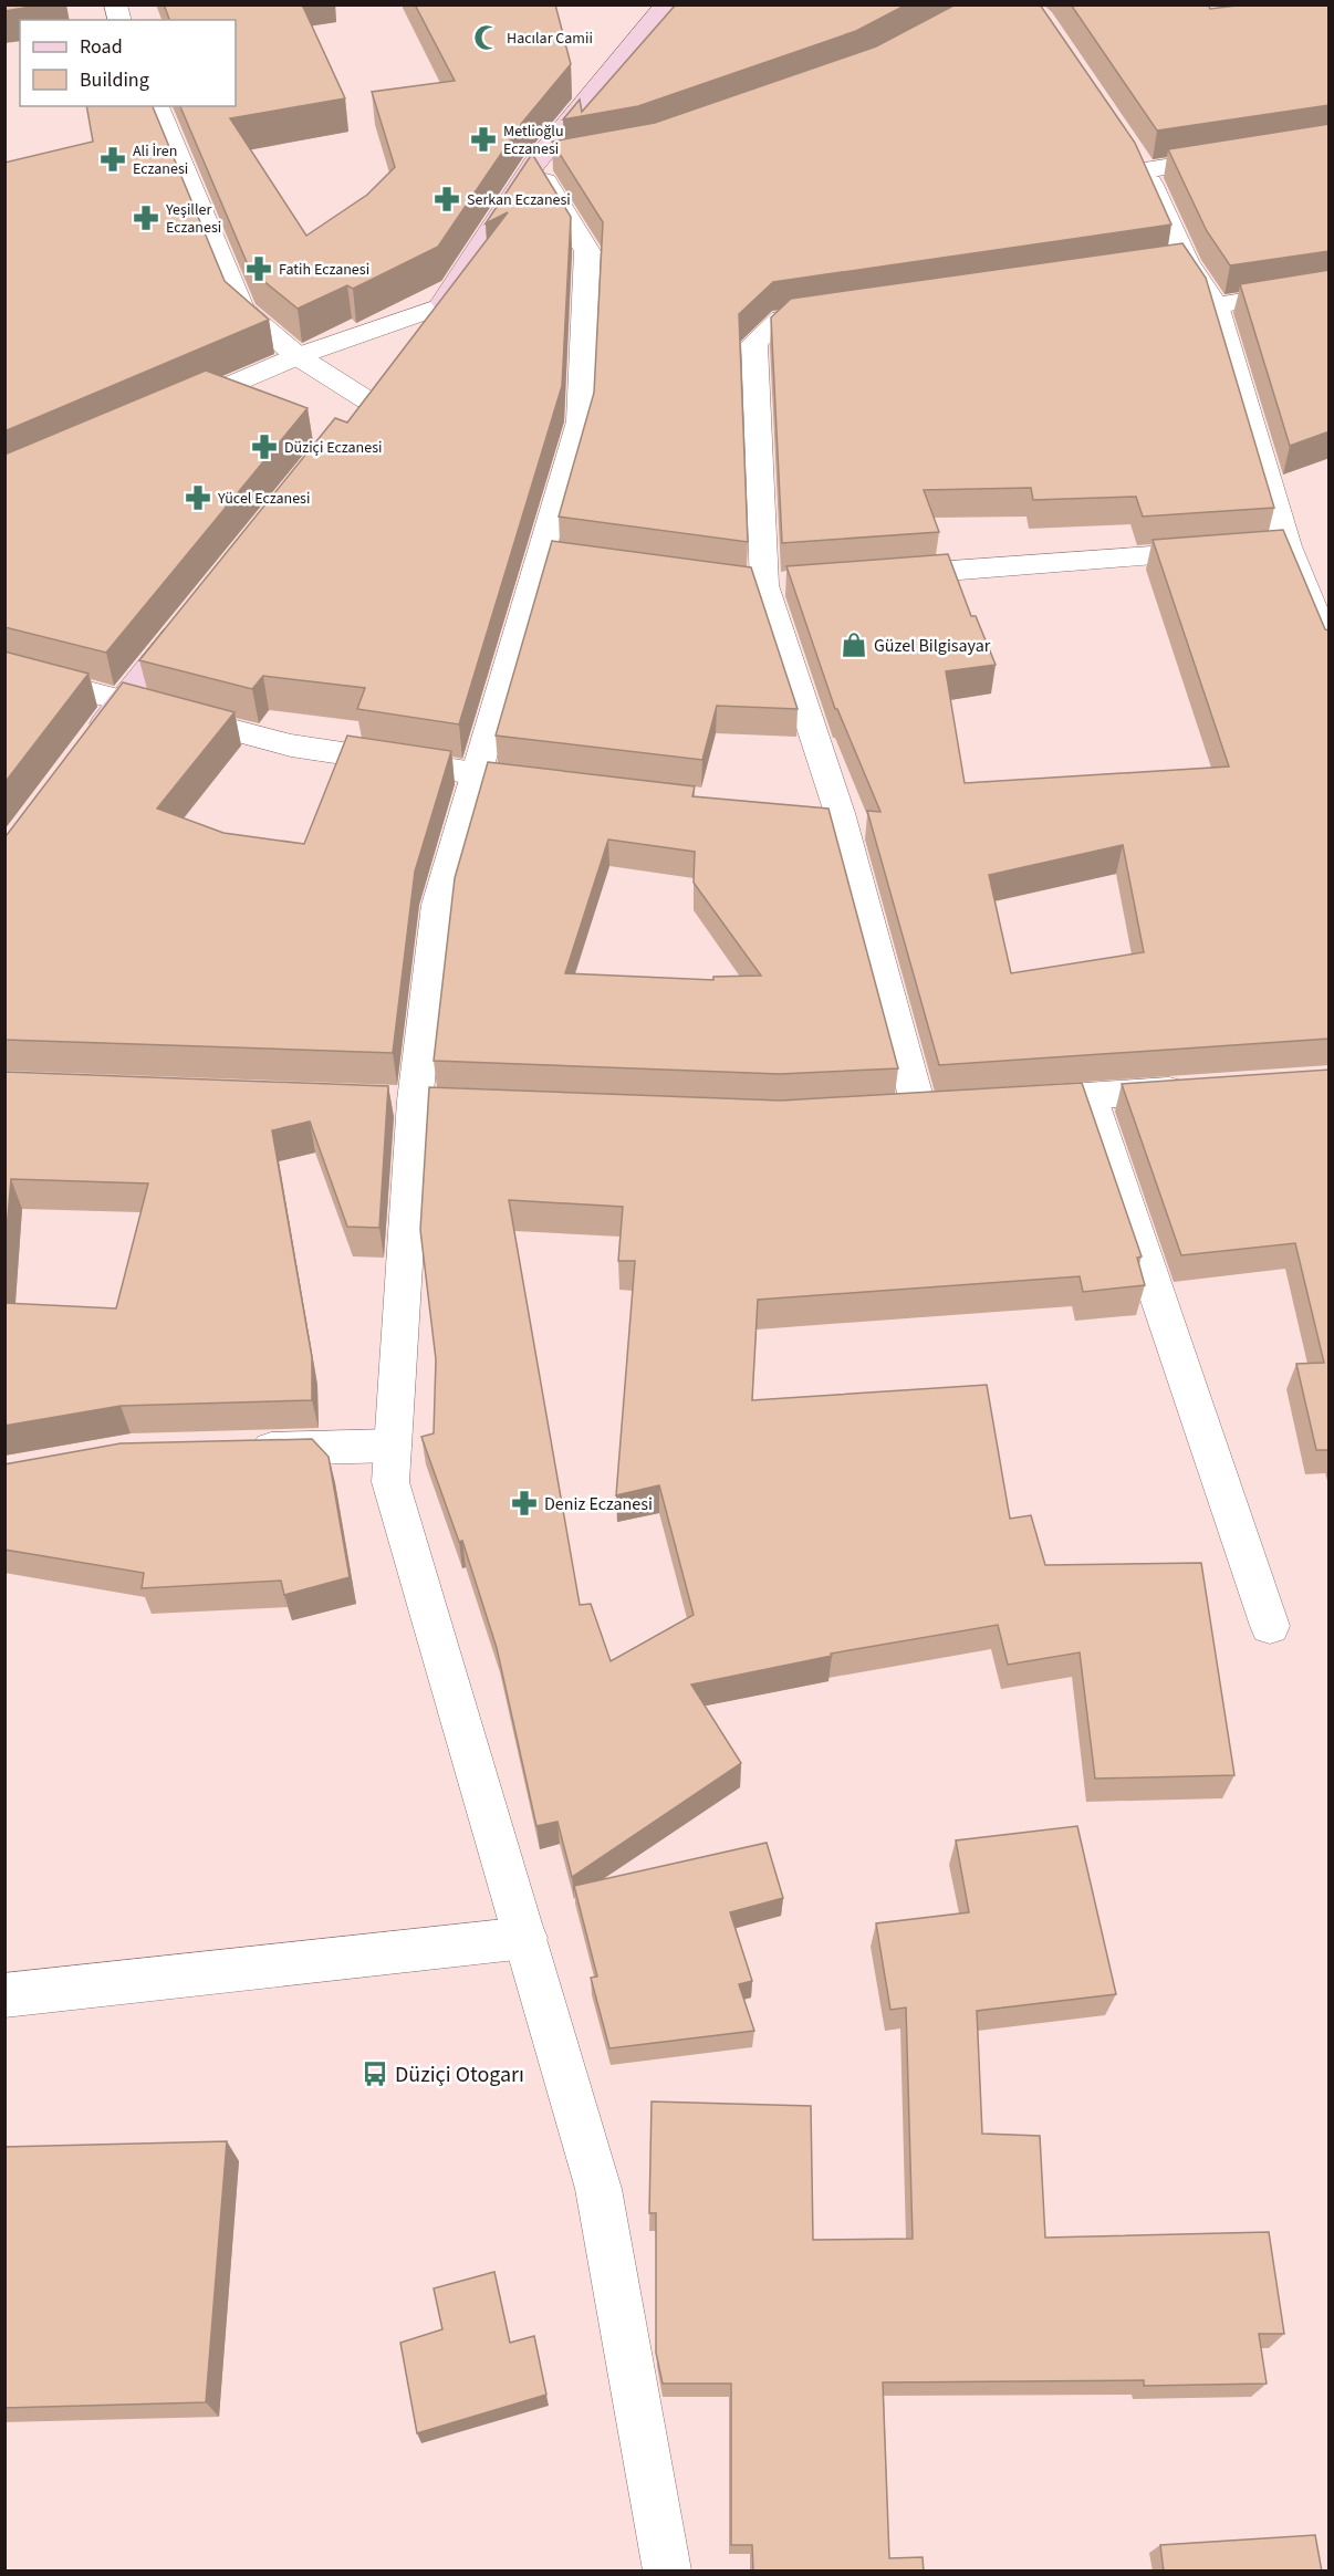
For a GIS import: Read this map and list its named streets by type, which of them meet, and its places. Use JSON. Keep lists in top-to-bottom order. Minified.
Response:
{"places":{"mosque":["Hacılar Camii"],"pharmacy":["Metlioğlu Eczanesi","Ali İren Eczanesi","Serkan Eczanesi","Yeşiller Eczanesi","Fatih Eczanesi","Düziçi Eczanesi","Yücel Eczanesi","Deniz Eczanesi"],"shop":["Güzel Bilgisayar"],"bus stop":["Düziçi Otogarı"]},"legend":["Road","Building"]}
